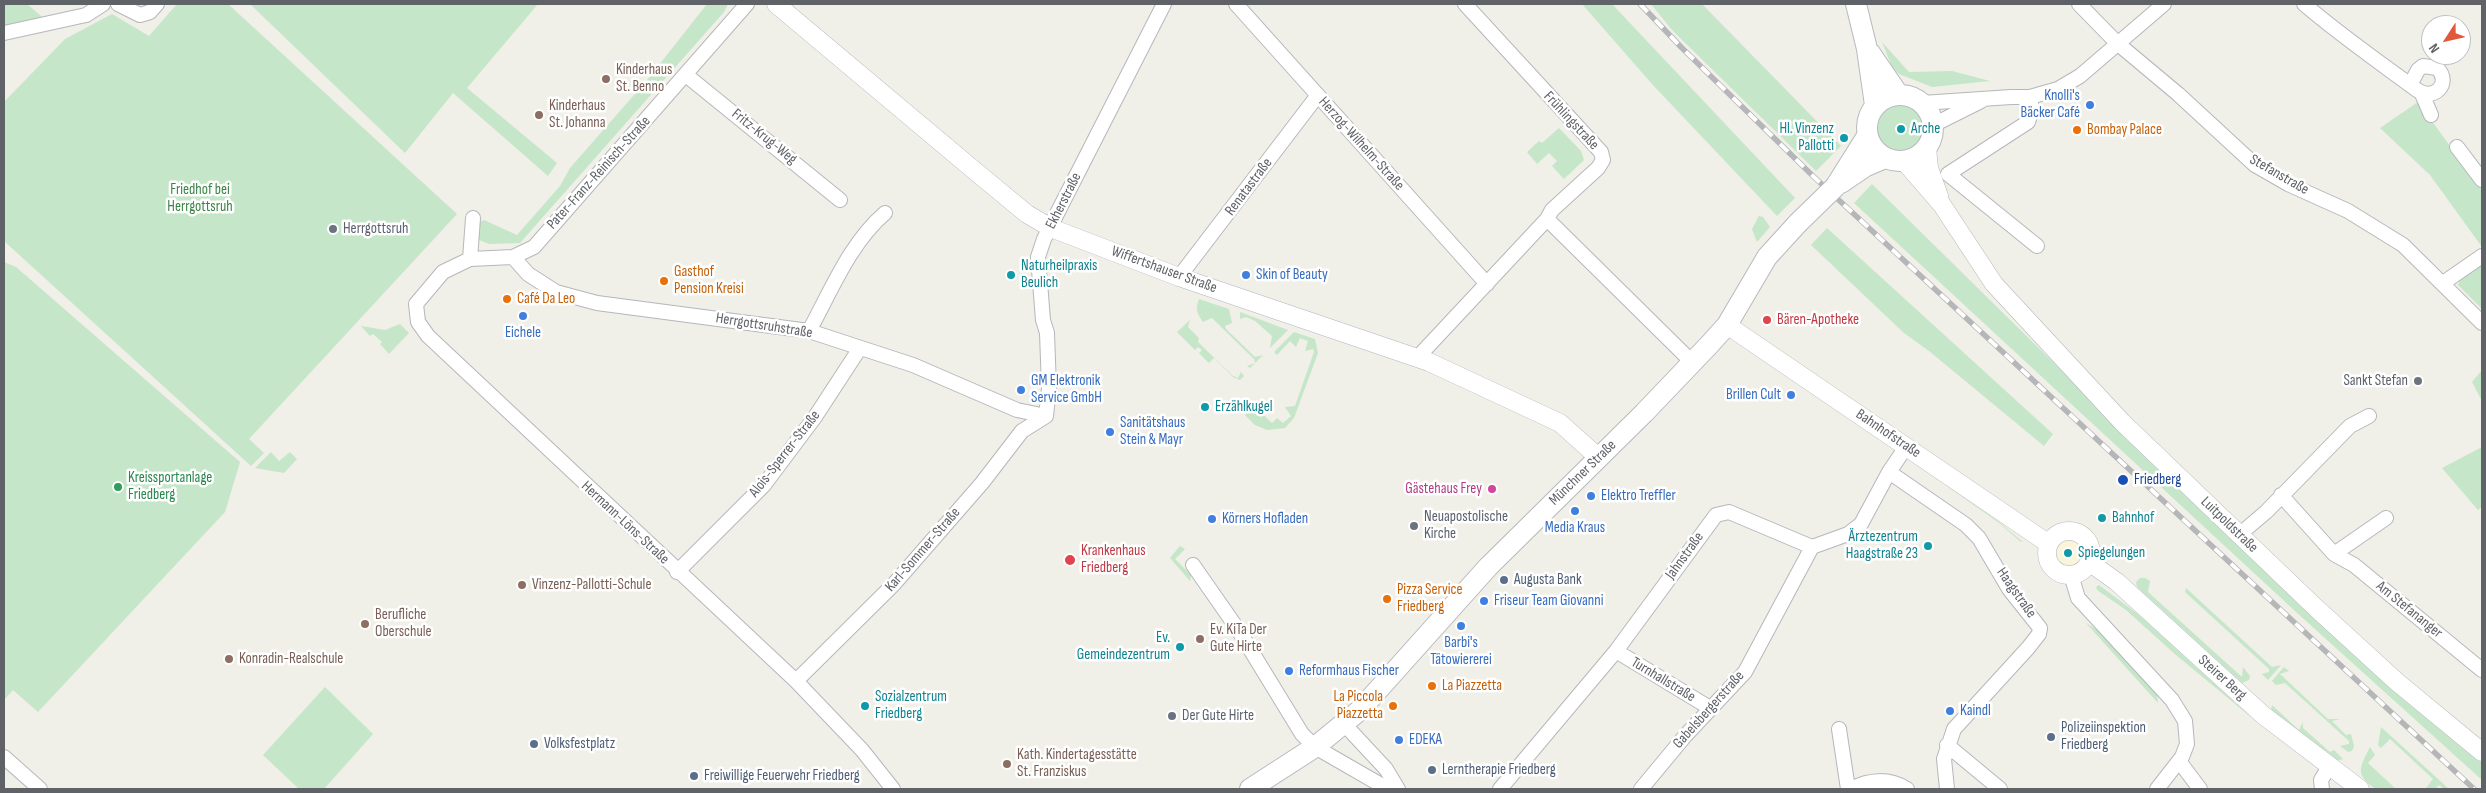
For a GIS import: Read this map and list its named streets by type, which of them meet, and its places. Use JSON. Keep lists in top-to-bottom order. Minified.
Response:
{"streets":{"main road":["Münchner Straße"],"street":["Frühlingstraße","Fritz-Krug-Weg","Herzog-Wilhelm-Straße","Pater-Franz-Reinisch-Straße","Stefanstraße","Renatastraße","Ekherstraße","Wiffertshauser Straße","Herrgottsruhstraße","Bahnhofstraße","Alois-Sperrer-Straße","Hermann-Löns-Straße","Luitpoldstraße","Karl-Sommer-Straße","Jahnstraße","Haagstraße","Am Stefananger","Steirer Berg","Turnhallstraße","Gabelsbergerstraße"]},"crossings":[["Fritz-Krug-Weg","Pater-Franz-Reinisch-Straße"],["Herzog-Wilhelm-Straße","Renatastraße"],["Pater-Franz-Reinisch-Straße","Herrgottsruhstraße"],["Pater-Franz-Reinisch-Straße","Hermann-Löns-Straße"],["Renatastraße","Wiffertshauser Straße"],["Ekherstraße","Wiffertshauser Straße"],["Ekherstraße","Herrgottsruhstraße"],["Ekherstraße","Karl-Sommer-Straße"],["Wiffertshauser Straße","Münchner Straße"],["Herrgottsruhstraße","Alois-Sperrer-Straße"],["Herrgottsruhstraße","Karl-Sommer-Straße"],["Bahnhofstraße","Münchner Straße"],["Bahnhofstraße","Steirer Berg"],["Alois-Sperrer-Straße","Hermann-Löns-Straße"],["Münchner Straße","Luitpoldstraße"],["Hermann-Löns-Straße","Karl-Sommer-Straße"],["Jahnstraße","Turnhallstraße"],["Jahnstraße","Gabelsbergerstraße"],["Turnhallstraße","Gabelsbergerstraße"]],"parks":["Friedhof bei Herrgottsruh"],"places":["Kinderhaus St. Benno","Knolli's Bäcker Café","Kinderhaus St. Johanna","Arche","Bombay Palace","Hl. Vinzenz Pallotti","Herrgottsruh","Naturheilpraxis Beulich","Skin of Beauty","Gasthof Pension Kreisi","Café Da Leo","Eichele","Bären-Apotheke","Sankt Stefan","GM Elektronik Service GmbH","Brillen Cult","Erzählkugel","Sanitätshaus Stein & Mayr","Friedberg","Kreissportanlage Friedberg","Gästehaus Frey","Elektro Treffler","Media Kraus","Bahnhof","Körners Hofladen","Neuapostolische Kirche","Ärztezentrum Haagstraße 23","Spiegelungen","Krankenhaus Friedberg","Augusta Bank","Vinzenz-Pallotti-Schule","Pizza Service Friedberg","Friseur Team Giovanni","Berufliche Oberschule","Barbi's Tätowiererei","Ev. KiTa Der Gute Hirte","Ev. Gemeindezentrum","Konradin-Realschule","Reformhaus Fischer","La Piazzetta","Sozialzentrum Friedberg","La Piccola Piazzetta","Kaindl","Der Gute Hirte","Polizeiinspektion Friedberg","EDEKA","Volksfestplatz","Kath. Kindertagesstätte St. Franziskus","Lerntherapie Friedberg","Freiwillige Feuerwehr Friedberg"],"north":"bottom left"}
